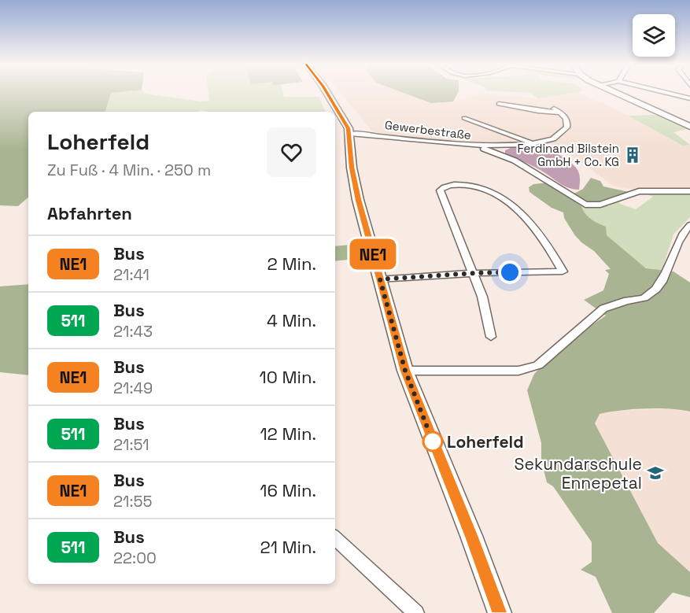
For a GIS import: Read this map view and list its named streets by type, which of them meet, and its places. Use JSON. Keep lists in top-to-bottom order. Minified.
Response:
{"streets":{"street":["Gewerbestraße"]},"places":{"building":["Ferdinand Bilstein GmbH + Co. KG"],"other":["Loherfeld"],"school or university":["Sekundarschule Ennepetal"]},"lines":["bus line NE1"],"page":{"on_map":"NE1","heading":[["Loherfeld","Zu Fuß · 4 Min. · 250 m"],"Abfahrten"],"list":[{"mark":"NE1","name":"Bus","note":"21:41","value":"2 Min."},{"mark":"511","name":"Bus","note":"21:43","value":"4 Min."},{"mark":"NE1","name":"Bus","note":"21:49","value":"10 Min."},{"mark":"511","name":"Bus","note":"21:51","value":"12 Min."},{"mark":"NE1","name":"Bus","note":"21:55","value":"16 Min."},{"mark":"511","name":"Bus","note":"22:00","value":"21 Min."}]}}
